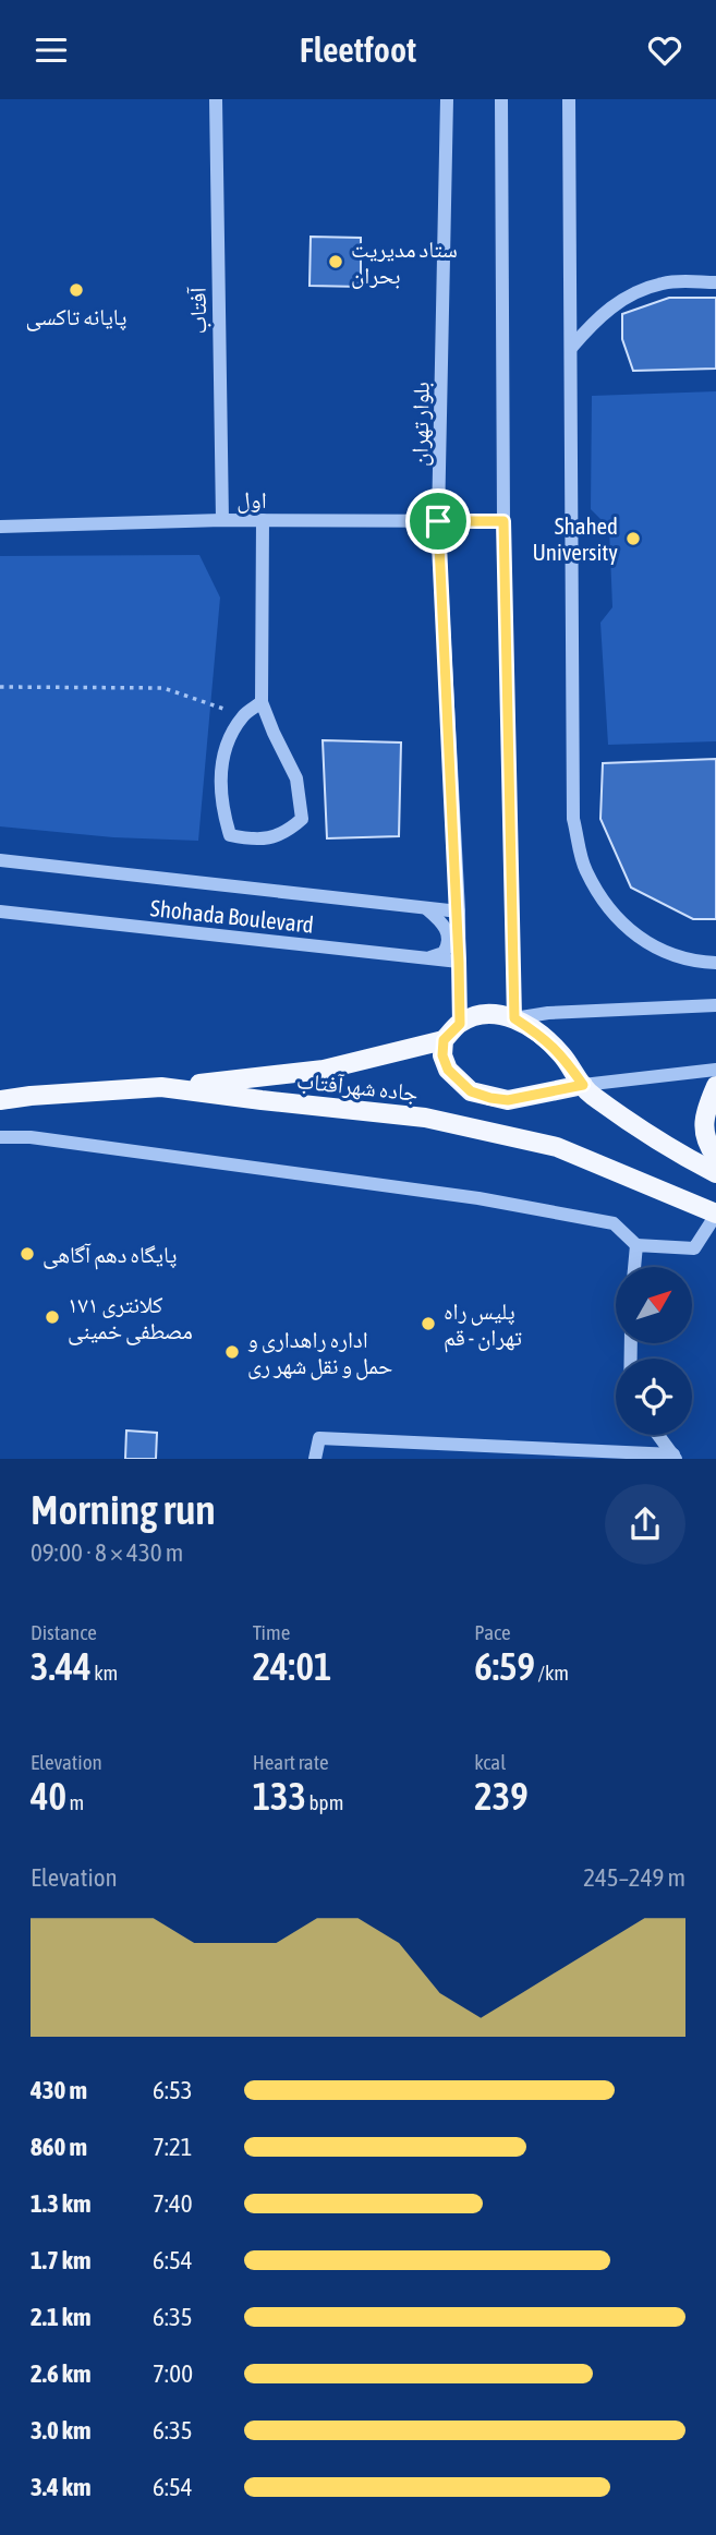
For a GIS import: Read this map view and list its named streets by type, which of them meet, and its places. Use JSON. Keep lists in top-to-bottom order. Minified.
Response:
{"streets":{"main road":["جاده شهرآفتاب"],"street":["آفتاب","بلوار تهران","اول","Shohada Boulevard"]},"crossings":[["آفتاب","اول"],["بلوار تهران","اول"],["بلوار تهران","Shohada Boulevard"]],"places":["ستاد مدیریت بحران","پایانه تاکسی","Shahed University","پایگاه دهم آگاهی","کلانتری ۱۷۱ مصطفی خمینی","پلیس راه تهران - قم","اداره راهداری و حمل و نقل شهر ری"],"north":"top right","page":{"header":"Fleetfoot","heading":["Morning run","09:00 · 8 × 430 m"],"stats":[["Distance","3.44 km"],["Time","24:01"],["Pace","6:59 /km"],["Elevation","40 m"],["Heart rate","133 bpm"],["kcal","239"]],"chart":["Elevation","245–249 m"],"list":[{"name":"430 m","note":"6:53"},{"name":"860 m","note":"7:21"},{"name":"1.3 km","note":"7:40"},{"name":"1.7 km","note":"6:54"},{"name":"2.1 km","note":"6:35"},{"name":"2.6 km","note":"7:00"},{"name":"3.0 km","note":"6:35"},{"name":"3.4 km","note":"6:54"}]}}
